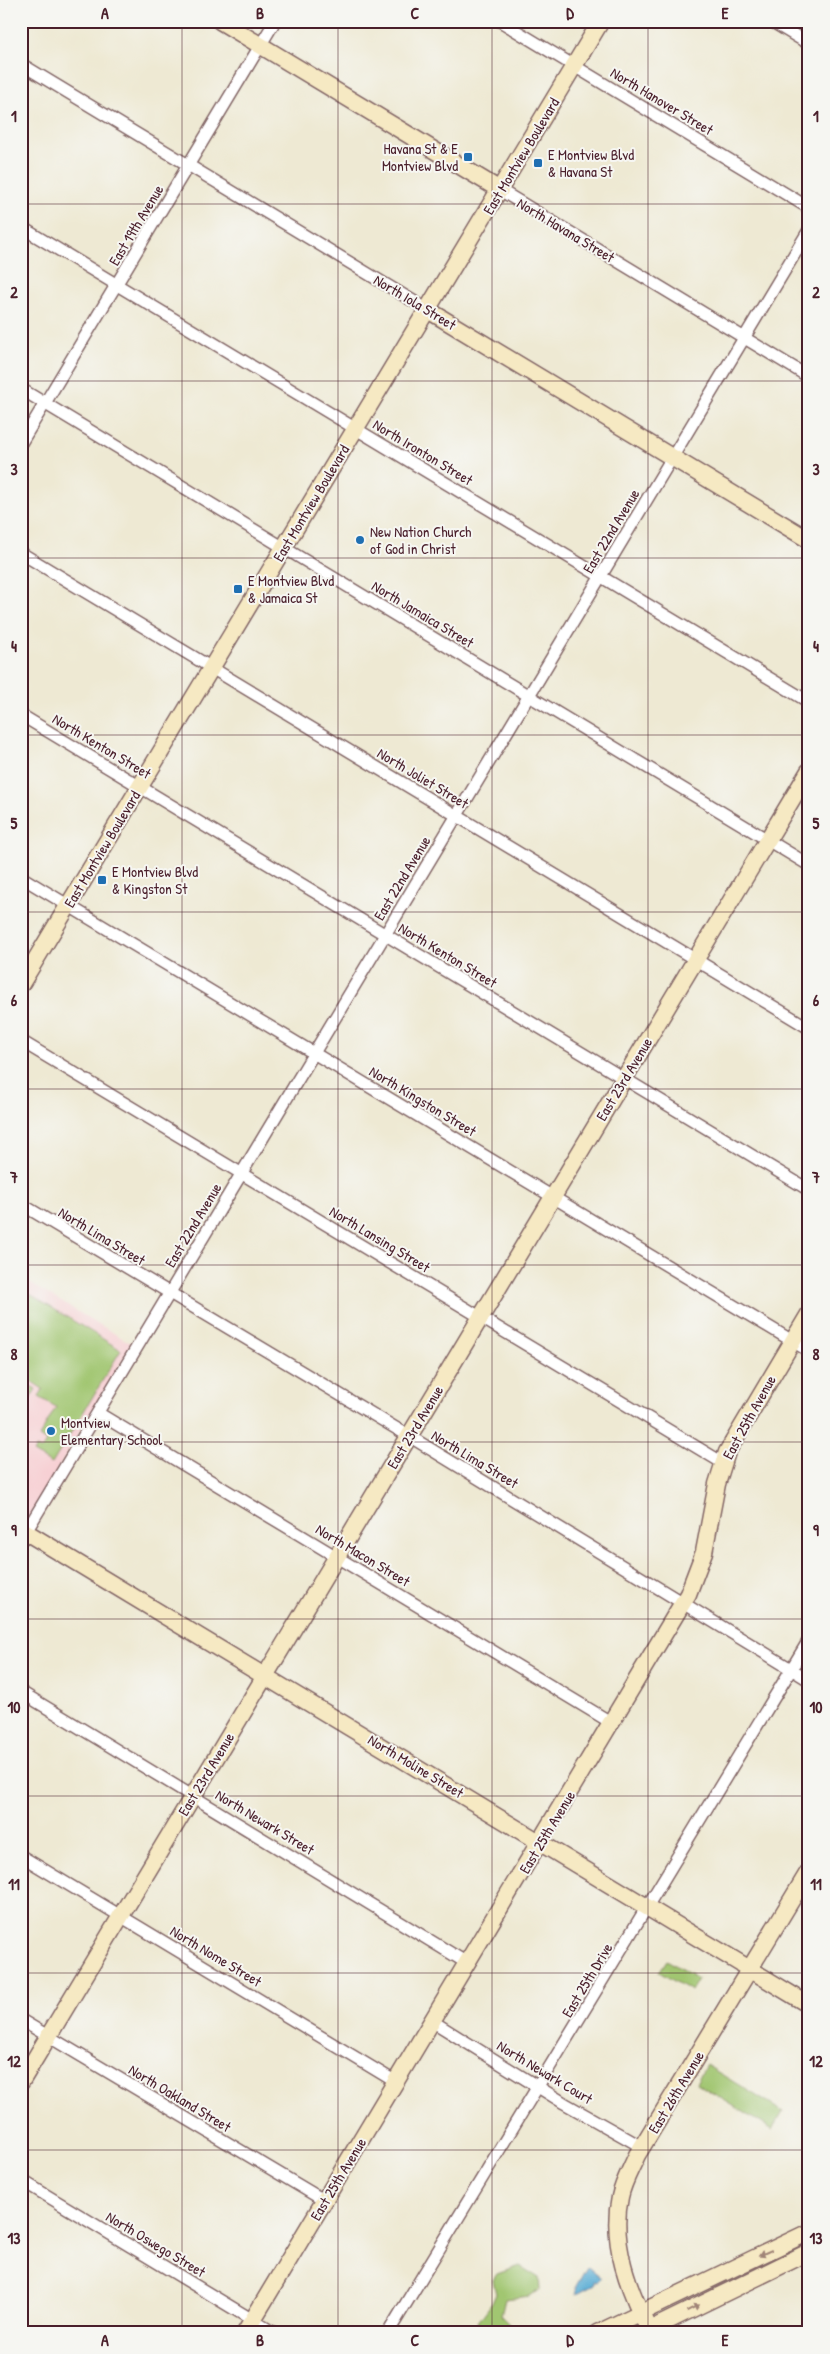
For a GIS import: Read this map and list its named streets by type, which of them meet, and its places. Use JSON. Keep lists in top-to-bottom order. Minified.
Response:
{"streets":{"street":["North Hanover Street","East Montview Boulevard","East 19th Avenue","North Havana Street","North Iola Street","North Ironton Street","East 22nd Avenue","North Jamaica Street","North Kenton Street","North Joliet Street","East 23rd Avenue","North Kingston Street","North Lima Street","North Lansing Street","East 25th Avenue","North Macon Street","North Moline Street","North Newark Street","North Nome Street","East 25th Drive","North Newark Court","East 26th Avenue","North Oakland Street","North Oswego Street"]},"crossings":[["North Hanover Street","East Montview Boulevard"],["East Montview Boulevard","North Havana Street"],["East Montview Boulevard","North Iola Street"],["East Montview Boulevard","North Ironton Street"],["East Montview Boulevard","North Jamaica Street"],["East Montview Boulevard","North Kenton Street"],["East Montview Boulevard","North Joliet Street"],["East Montview Boulevard","North Kingston Street"],["East 19th Avenue","North Havana Street"],["East 19th Avenue","North Iola Street"],["East 19th Avenue","North Ironton Street"],["East 19th Avenue","North Jamaica Street"],["North Havana Street","East 22nd Avenue"],["North Iola Street","East 22nd Avenue"],["North Ironton Street","East 22nd Avenue"],["East 22nd Avenue","North Jamaica Street"],["East 22nd Avenue","North Kenton Street"],["East 22nd Avenue","North Joliet Street"],["East 22nd Avenue","North Kingston Street"],["East 22nd Avenue","North Lima Street"],["East 22nd Avenue","North Lansing Street"],["East 22nd Avenue","North Macon Street"],["East 22nd Avenue","North Moline Street"],["North Jamaica Street","East 23rd Avenue"],["North Kenton Street","East 23rd Avenue"],["North Joliet Street","East 23rd Avenue"],["East 23rd Avenue","North Kingston Street"],["East 23rd Avenue","North Lima Street"],["East 23rd Avenue","North Lansing Street"],["East 23rd Avenue","North Macon Street"],["East 23rd Avenue","North Moline Street"],["East 23rd Avenue","North Newark Street"],["East 23rd Avenue","North Nome Street"],["East 23rd Avenue","North Oakland Street"],["North Kingston Street","East 25th Avenue"],["North Lima Street","East 25th Avenue"],["North Lima Street","East 25th Drive"],["North Lansing Street","East 25th Avenue"],["East 25th Avenue","North Macon Street"],["East 25th Avenue","North Moline Street"],["East 25th Avenue","North Newark Street"],["East 25th Avenue","North Nome Street"],["East 25th Avenue","North Newark Court"],["East 25th Avenue","North Oakland Street"],["East 25th Avenue","North Oswego Street"],["North Moline Street","East 25th Drive"],["North Moline Street","East 26th Avenue"],["East 25th Drive","North Newark Court"],["North Newark Court","East 26th Avenue"]],"places":{"transit":["Havana St & E Montview Blvd","E Montview Blvd & Havana St","E Montview Blvd & Jamaica St","E Montview Blvd & Kingston St"],"other":["New Nation Church of God in Christ","Montview Elementary School"]},"grid":{"columns":["A","B","C","D","E"],"rows":["1","2","3","4","5","6","7","8","9","10","11","12","13"]}}
